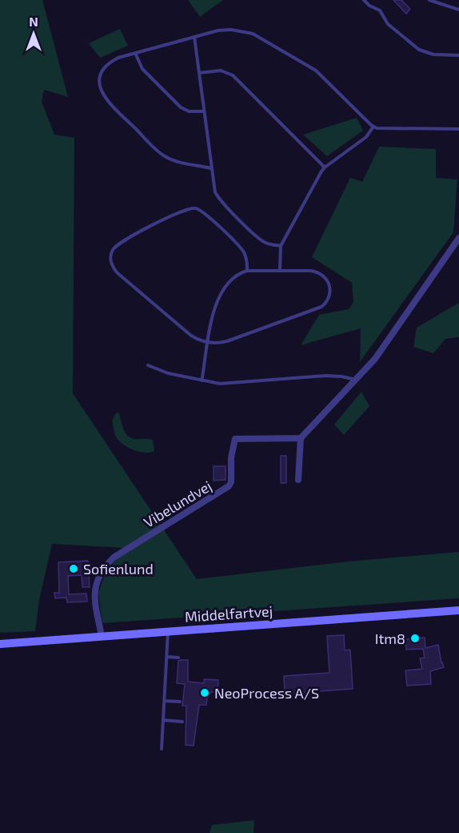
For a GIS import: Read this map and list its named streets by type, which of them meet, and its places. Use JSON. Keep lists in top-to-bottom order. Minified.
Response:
{"streets":{"main road":["Middelfartvej"],"street":["Vibelundvej"]},"crossings":[["Vibelundvej","Middelfartvej"]],"places":["Sofienlund","Itm8","NeoProcess A/S"],"north":"top"}
